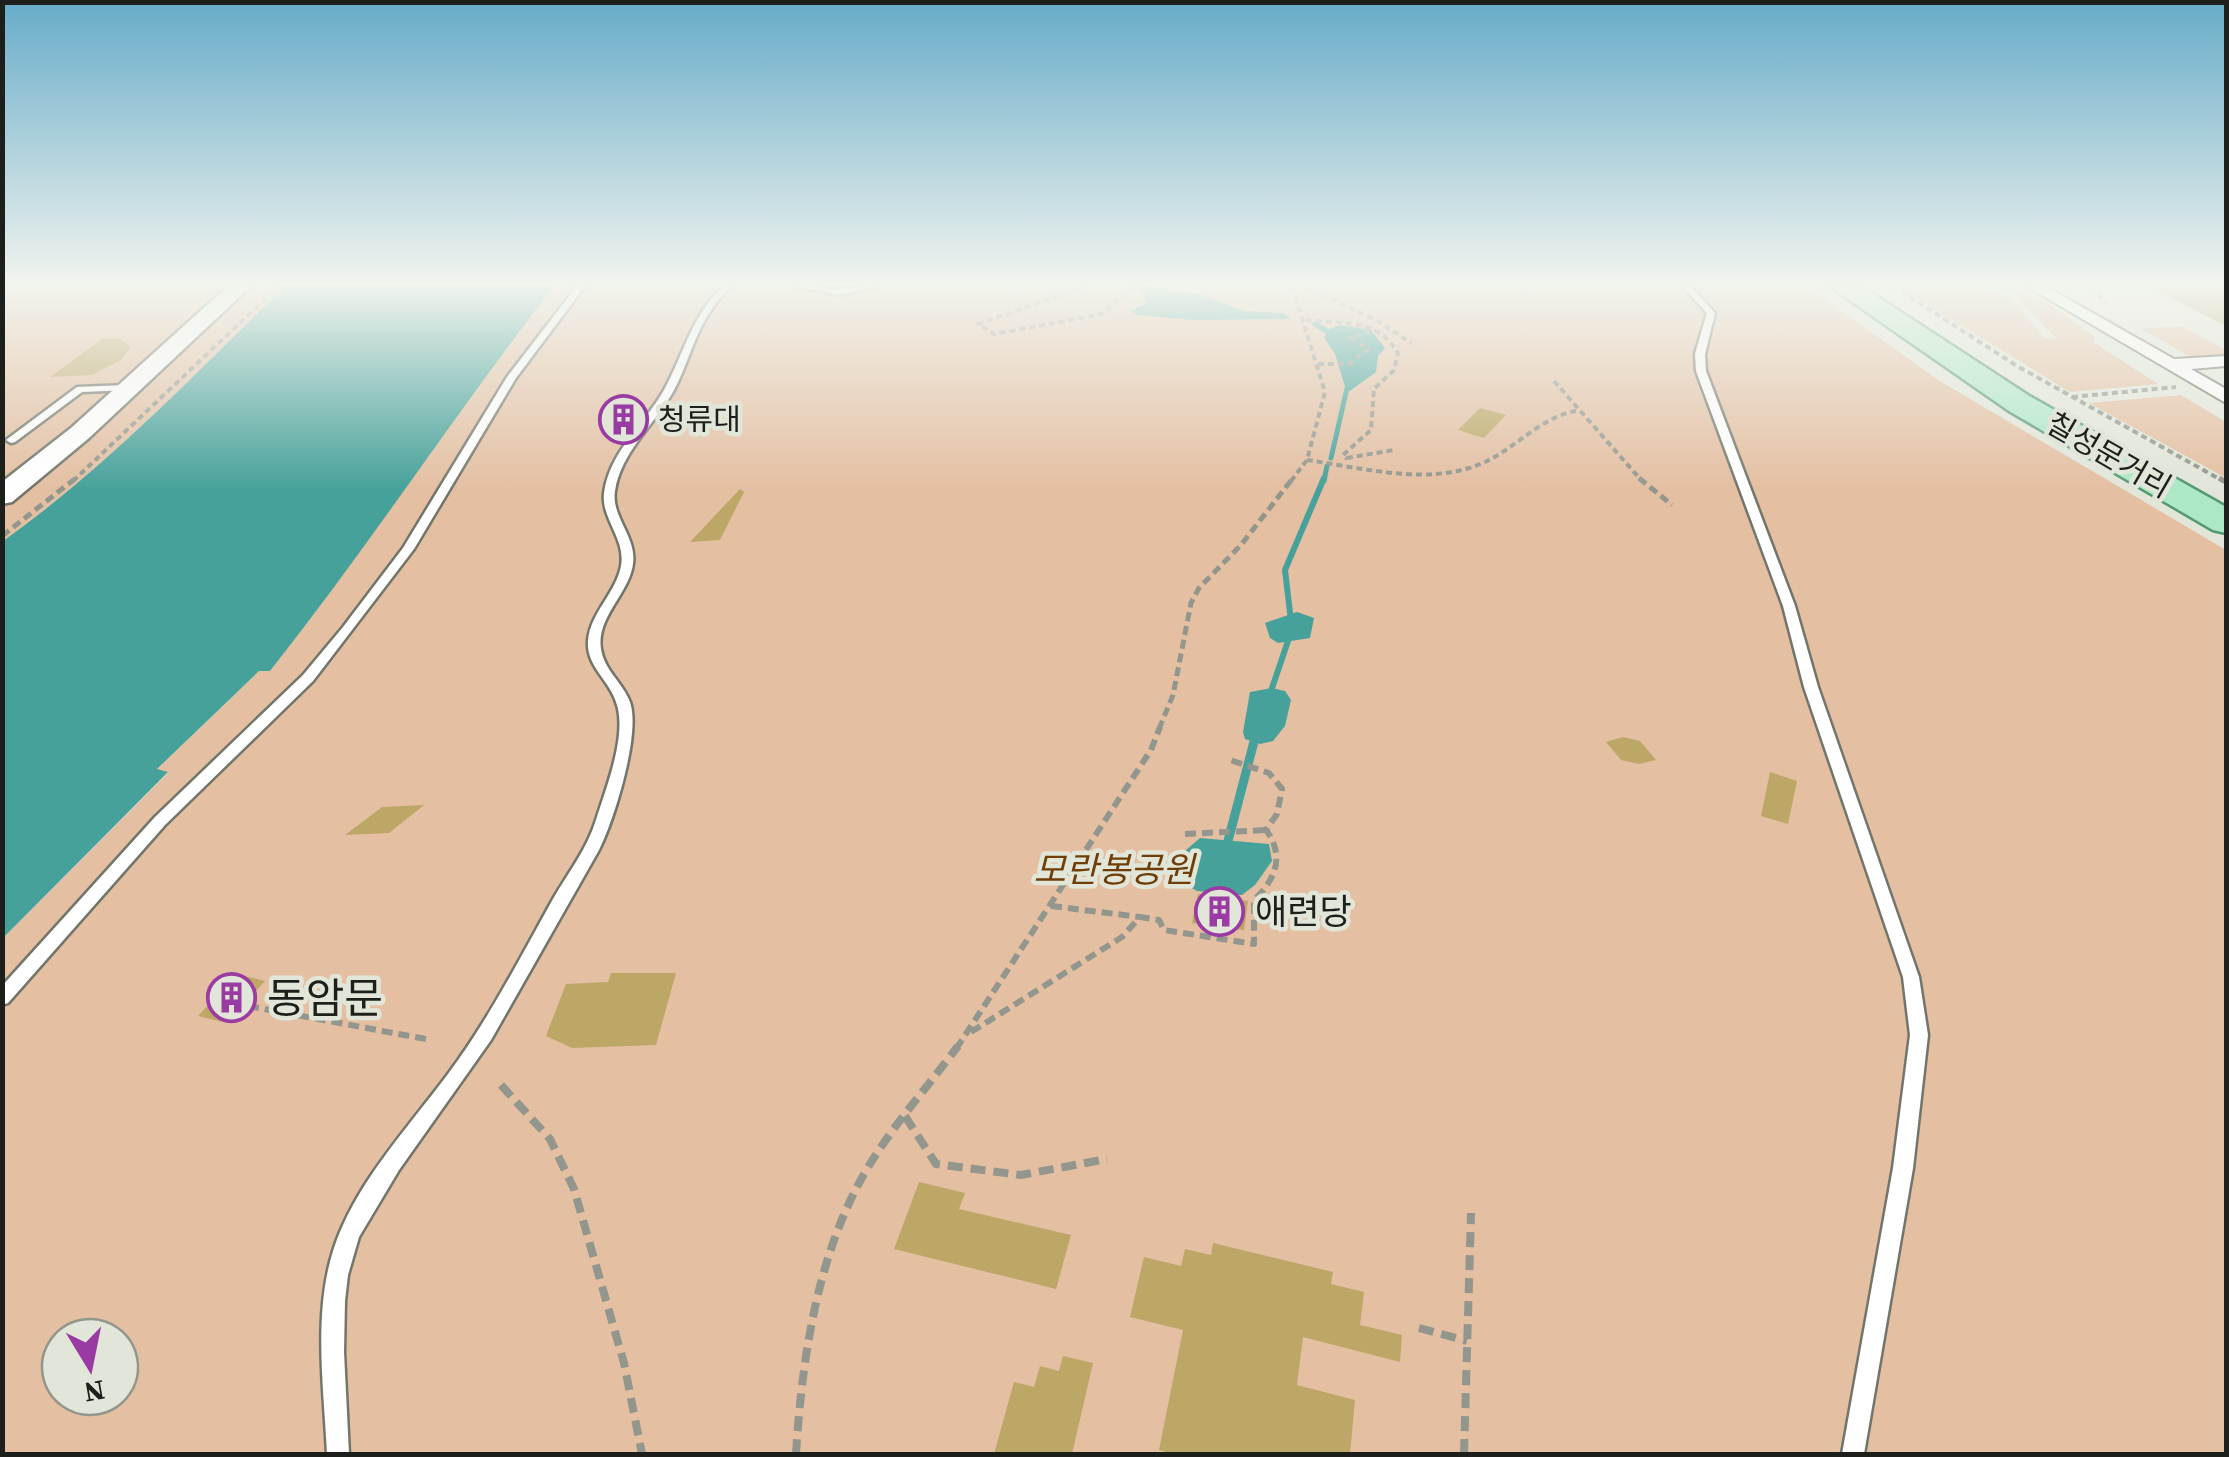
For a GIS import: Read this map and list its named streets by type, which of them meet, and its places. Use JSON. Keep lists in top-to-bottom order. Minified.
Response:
{"streets":{"main road":["칠성문거리"]},"parks":["모란봉공원"],"places":{"building":["청류대","애련당","동암문"]},"north":"bottom"}
